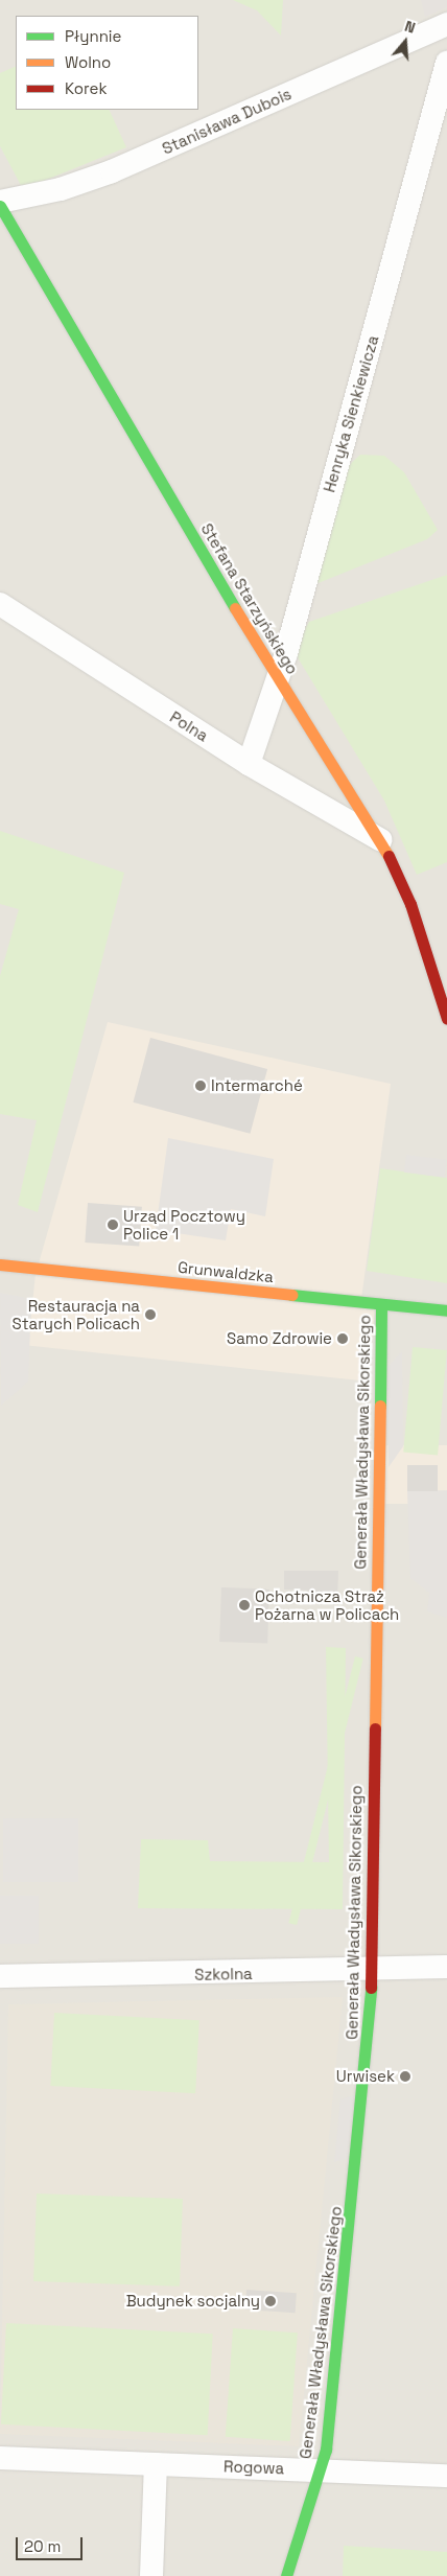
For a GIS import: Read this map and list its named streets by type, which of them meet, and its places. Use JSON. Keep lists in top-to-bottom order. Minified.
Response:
{"streets":{"street":["Stanisława Dubois","Henryka Sienkiewicza","Stefana Starzyńskiego","Polna","Grunwaldzka","Generała Władysława Sikorskiego","Szkolna","Rogowa"]},"crossings":[["Henryka Sienkiewicza","Stefana Starzyńskiego"],["Henryka Sienkiewicza","Polna"],["Stefana Starzyńskiego","Polna"],["Grunwaldzka","Generała Władysława Sikorskiego"],["Generała Władysława Sikorskiego","Szkolna"],["Generała Władysława Sikorskiego","Rogowa"]],"places":["Intermarché","Urząd Pocztowy Police 1","Restauracja na Starych Policach","Samo Zdrowie","Ochotnicza Straż Pożarna w Policach","Urwisek","Budynek socjalny"],"legend":["Płynnie","Wolno","Korek"],"scale_bar":"20 m","north":"top"}
